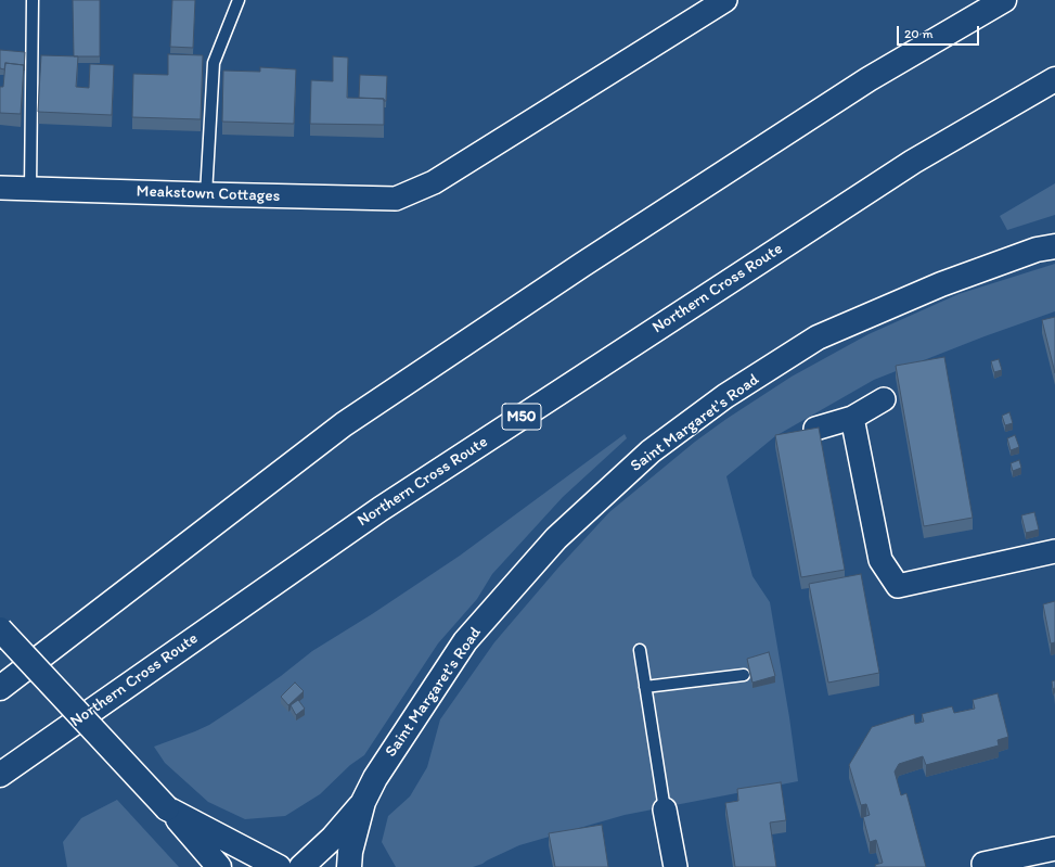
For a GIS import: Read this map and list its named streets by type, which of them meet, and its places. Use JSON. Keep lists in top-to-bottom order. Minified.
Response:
{"streets":{"main road":["Northern Cross Route","M50","Saint Margaret's Road"],"street":["Meakstown Cottages"]},"scale_bar":"20 m"}
